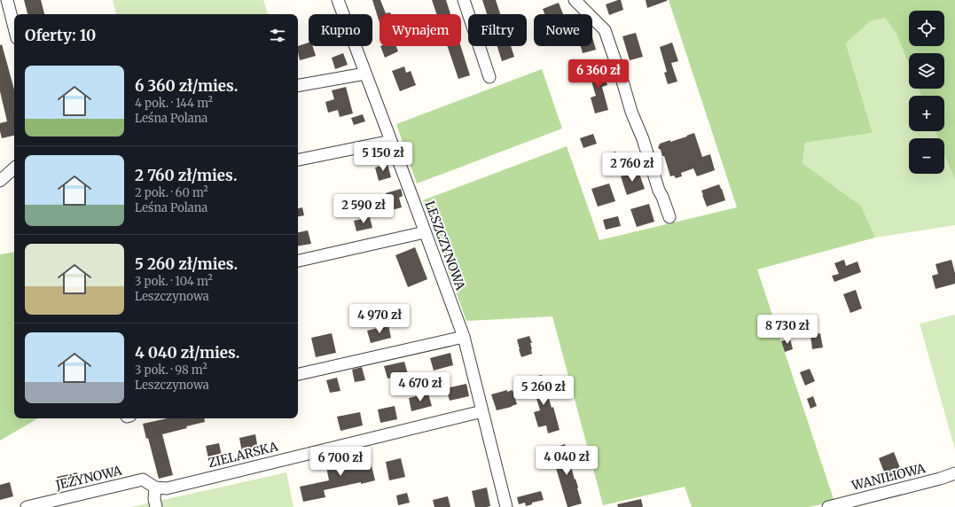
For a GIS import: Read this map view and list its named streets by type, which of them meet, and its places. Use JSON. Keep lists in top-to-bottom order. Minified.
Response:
{"streets":{"street":["LESZCZYNOWA","ZIELARSKA","WANILIOWA","JEŻYNOWA"]},"crossings":[["LESZCZYNOWA","ZIELARSKA"],["ZIELARSKA","JEŻYNOWA"]],"page":{"map_buttons":["+","−"],"chip":["Kupno","Wynajem","Filtry","Nowe"],"heading":"Oferty: 10","list":[{"name":"6 360 zł/mies.","note":"4 pok. · 144 m² · Leśna Polana"},{"name":"2 760 zł/mies.","note":"2 pok. · 60 m² · Leśna Polana"},{"name":"5 260 zł/mies.","note":"3 pok. · 104 m² · Leszczynowa"},{"name":"4 040 zł/mies.","note":"3 pok. · 98 m² · Leszczynowa"}],"price":["6 360 zł","5 150 zł","2 760 zł","2 590 zł","4 970 zł","8 730 zł","4 670 zł","5 260 zł","4 040 zł","6 700 zł"]}}
